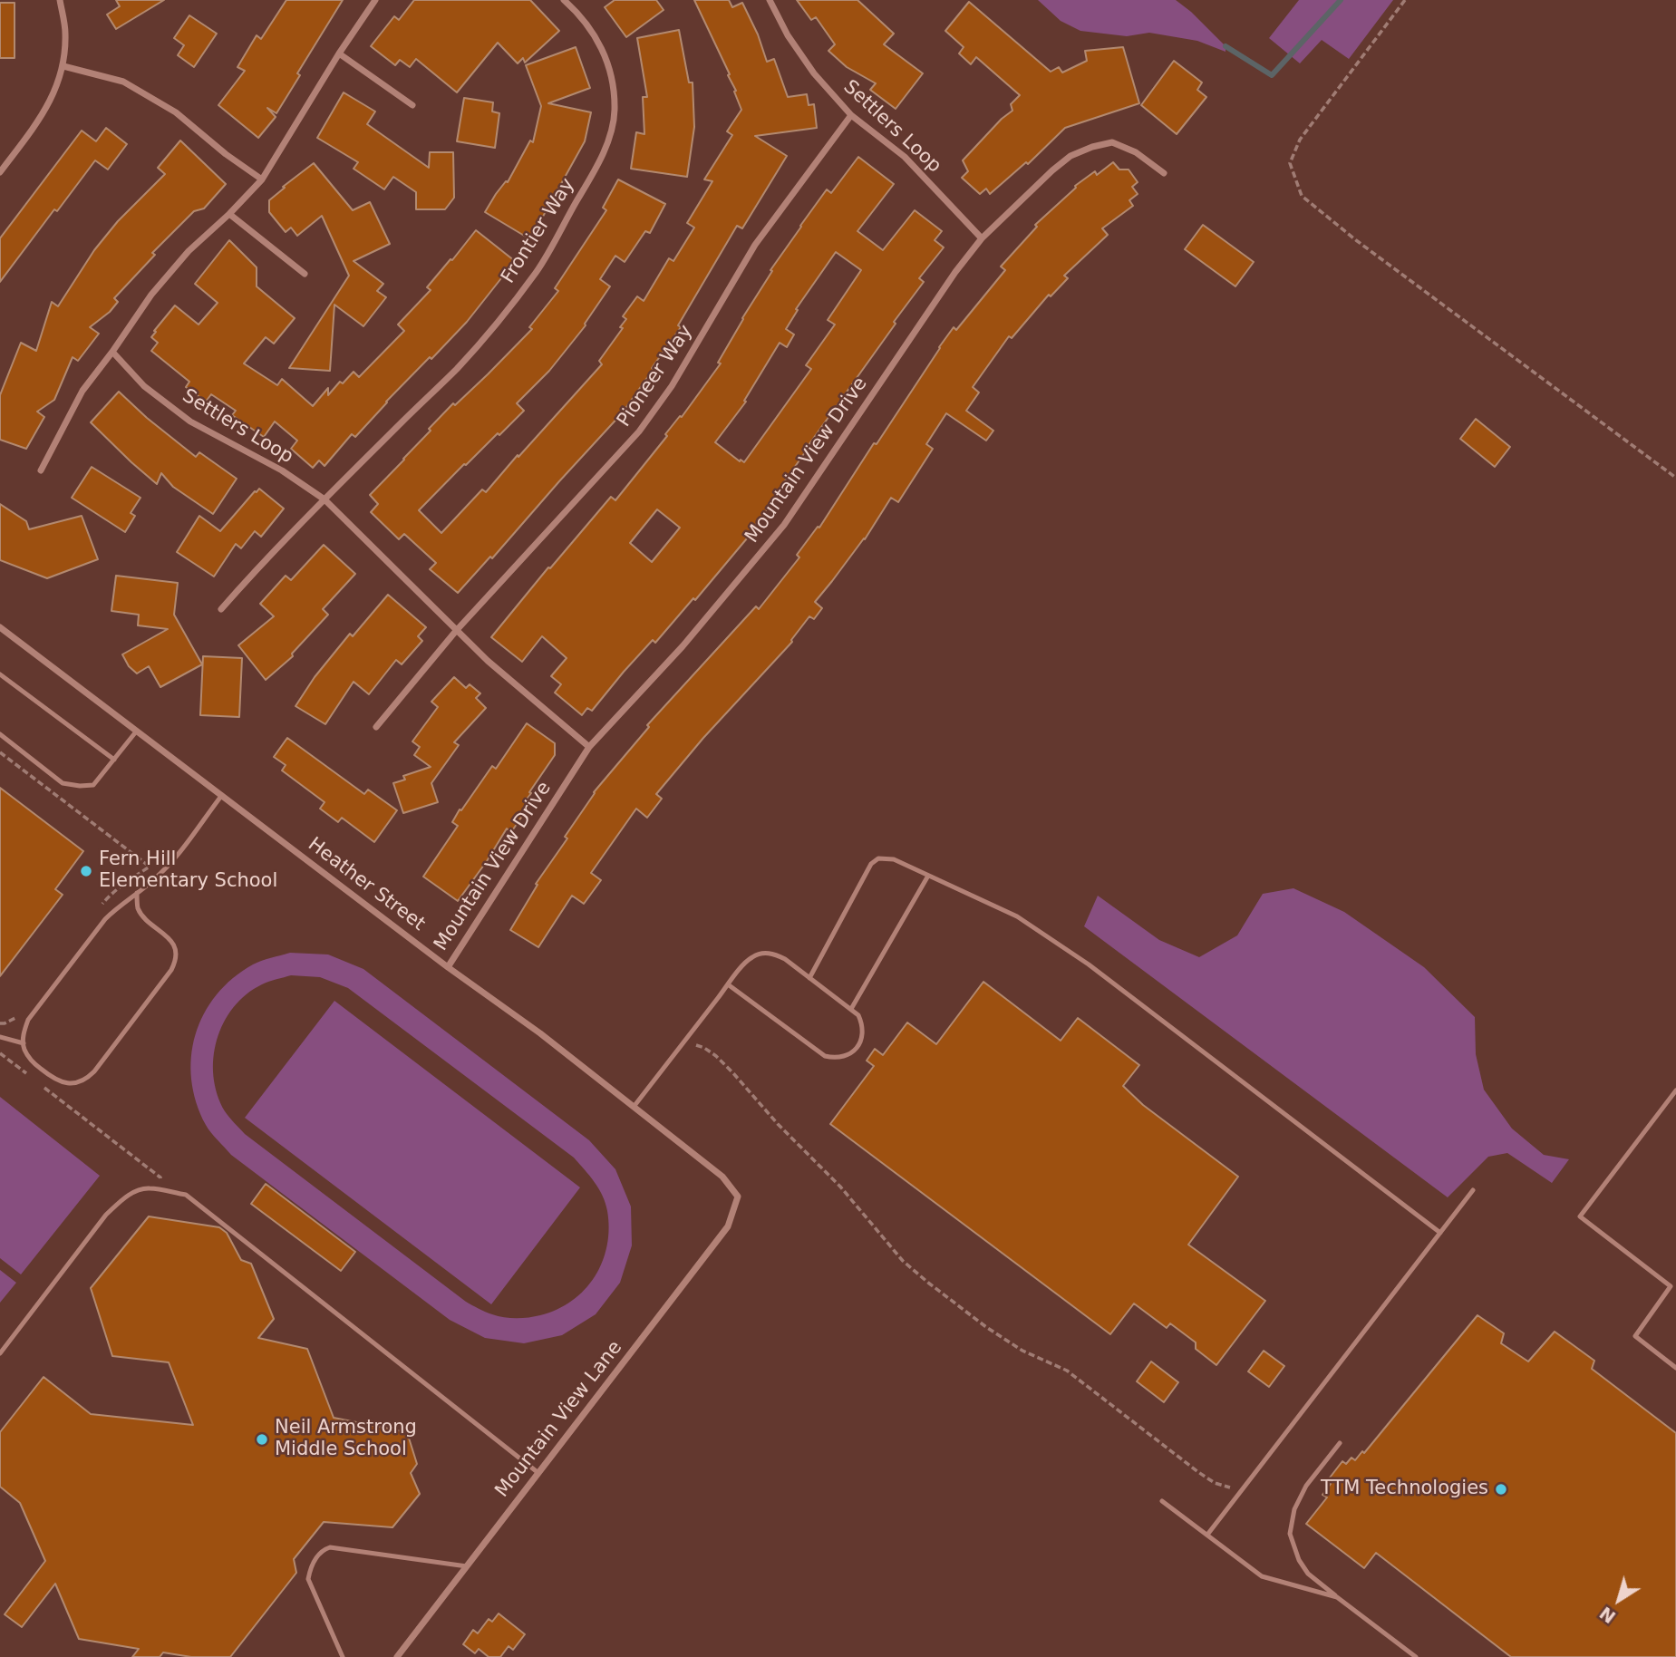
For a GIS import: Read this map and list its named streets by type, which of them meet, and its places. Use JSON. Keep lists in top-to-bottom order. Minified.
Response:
{"streets":{"street":["Settlers Loop","Frontier Way","Pioneer Way","Mountain View Drive","Heather Street","Mountain View Lane"]},"crossings":[["Settlers Loop","Frontier Way"],["Settlers Loop","Pioneer Way"],["Settlers Loop","Mountain View Drive"],["Mountain View Drive","Heather Street"],["Heather Street","Mountain View Lane"]],"places":["Fern Hill Elementary School","Neil Armstrong Middle School","TTM Technologies"],"north":"bottom left"}
